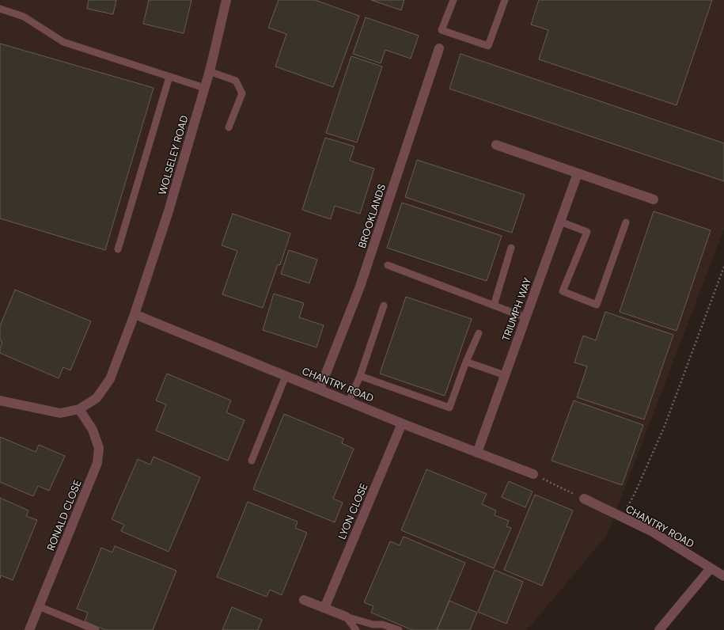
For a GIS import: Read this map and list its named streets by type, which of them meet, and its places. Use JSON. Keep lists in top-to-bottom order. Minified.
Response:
{"streets":{"street":["WOLSELEY ROAD","BROOKLANDS","TRIUMPH WAY","CHANTRY ROAD","LYON CLOSE","RONALD CLOSE"]},"crossings":[["WOLSELEY ROAD","CHANTRY ROAD"],["WOLSELEY ROAD","RONALD CLOSE"],["BROOKLANDS","CHANTRY ROAD"],["TRIUMPH WAY","CHANTRY ROAD"],["CHANTRY ROAD","LYON CLOSE"]]}
